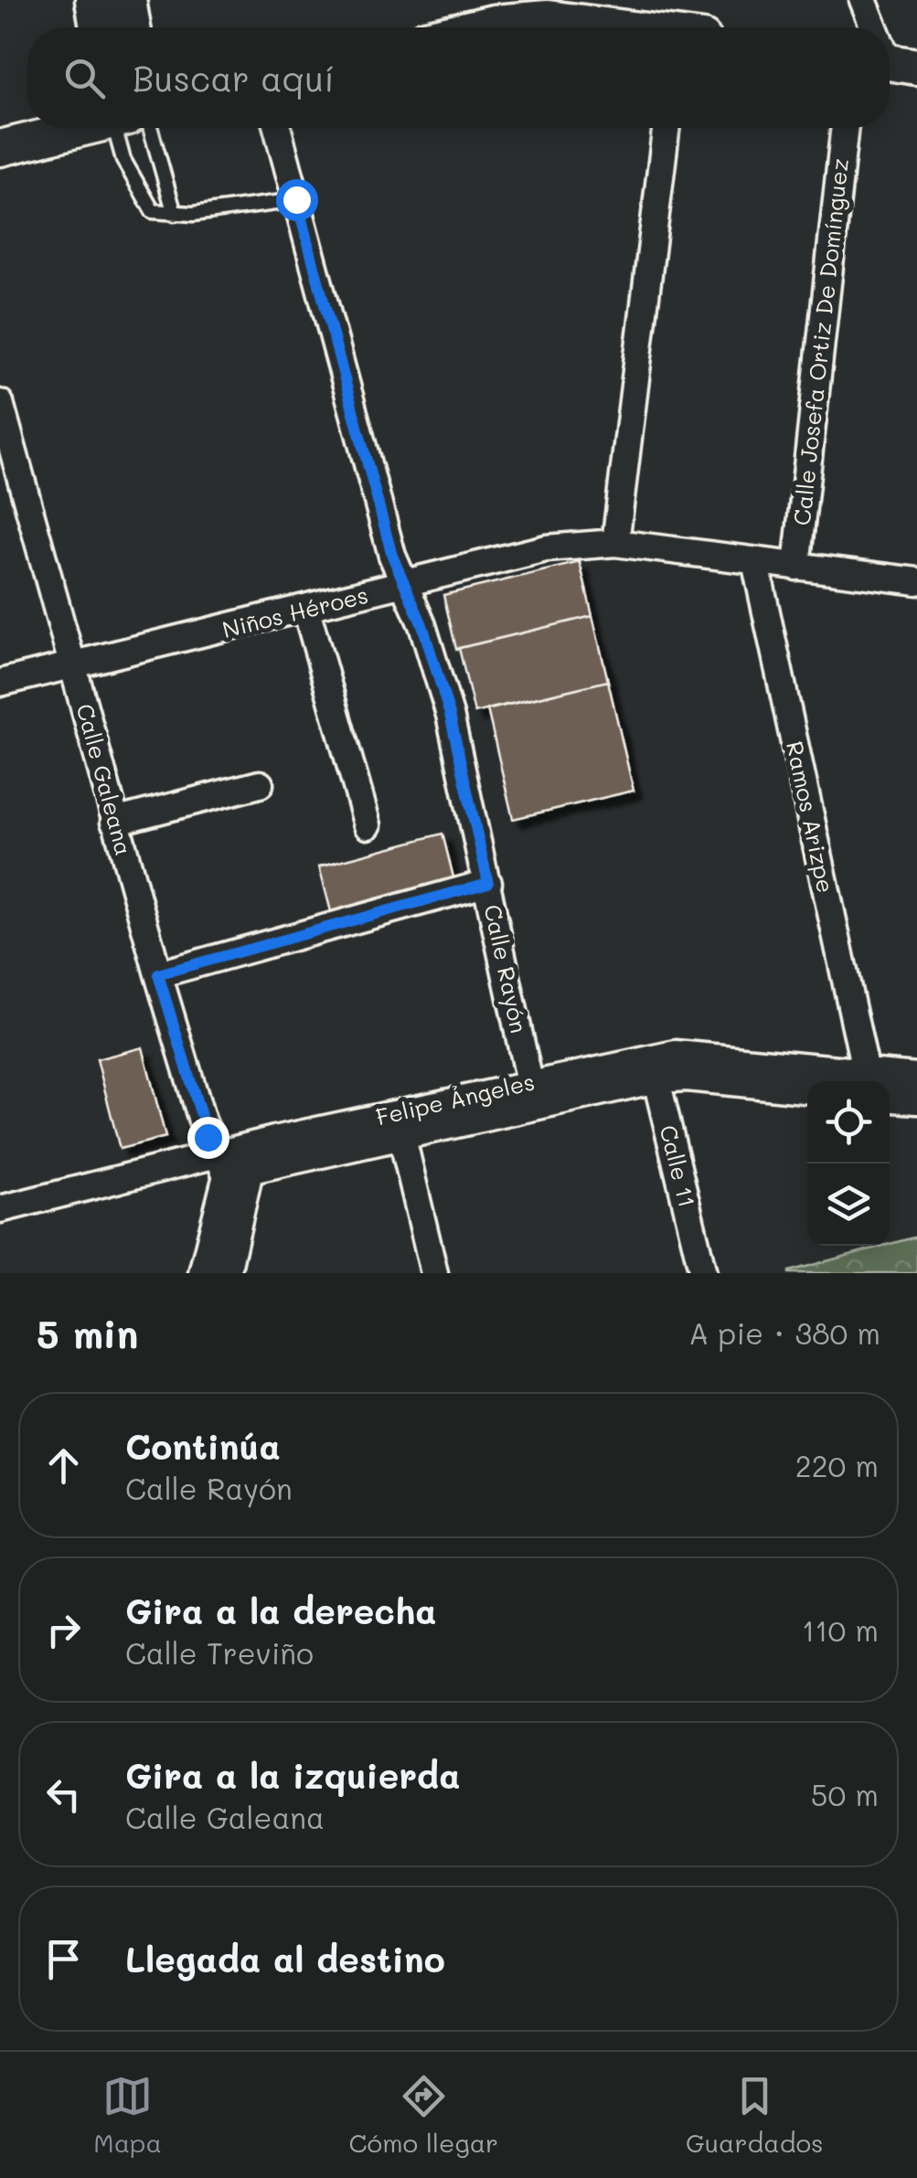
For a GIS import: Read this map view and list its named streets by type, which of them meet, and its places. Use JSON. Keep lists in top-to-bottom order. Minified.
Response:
{"streets":{"street":["Calle Josefa Ortiz De Domínguez","Niños Héroes","Calle Galeana","Ramos Arizpe","Calle Rayón","Felipe Ángeles","Calle 11"]},"crossings":[["Calle Josefa Ortiz De Domínguez","Niños Héroes"],["Niños Héroes","Calle Galeana"],["Niños Héroes","Ramos Arizpe"],["Niños Héroes","Calle Rayón"],["Calle Galeana","Felipe Ángeles"],["Ramos Arizpe","Felipe Ángeles"],["Calle Rayón","Felipe Ángeles"],["Felipe Ángeles","Calle 11"]],"page":{"search":"Buscar aquí","heading":["5 min","A pie · 380 m"],"list":[["Continúa","Calle Rayón","220 m"],["Gira a la derecha","Calle Treviño","110 m"],["Gira a la izquierda","Calle Galeana","50 m"],"Llegada al destino"],"nav":["Mapa","Cómo llegar","Guardados"]}}
